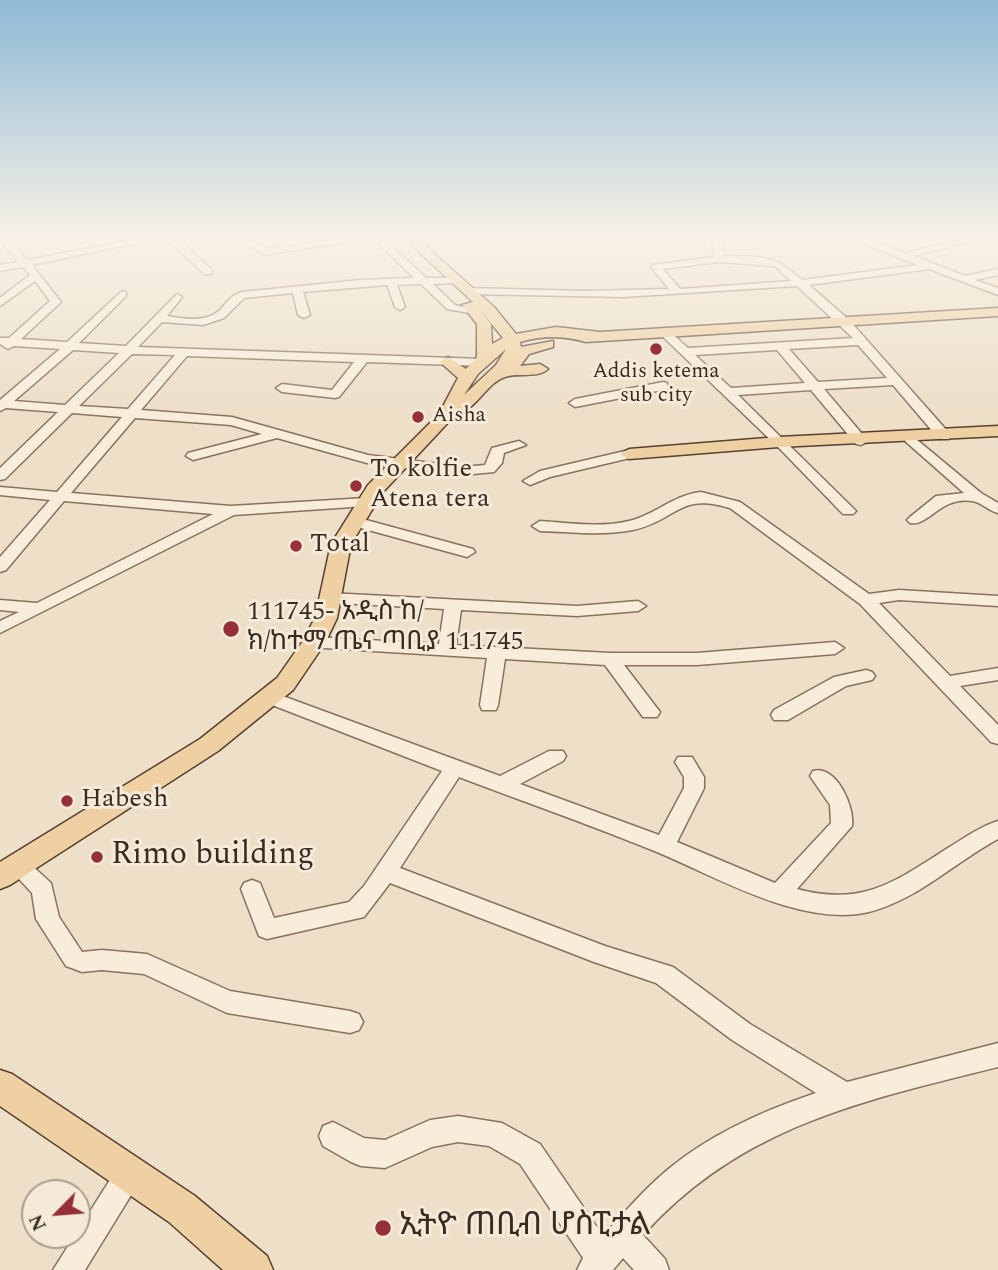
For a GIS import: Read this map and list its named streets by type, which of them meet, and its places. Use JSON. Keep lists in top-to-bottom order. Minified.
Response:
{"places":["Addis ketema sub city","Aisha","To kolfie Atena tera","Total","111745- አዲስ ከ/ ክ/ከተማ ጤና ጣቢያ 111745","Habesh","Rimo building","ኢትዮ ጠቢብ ሆስፒታል"],"north":"bottom left"}
